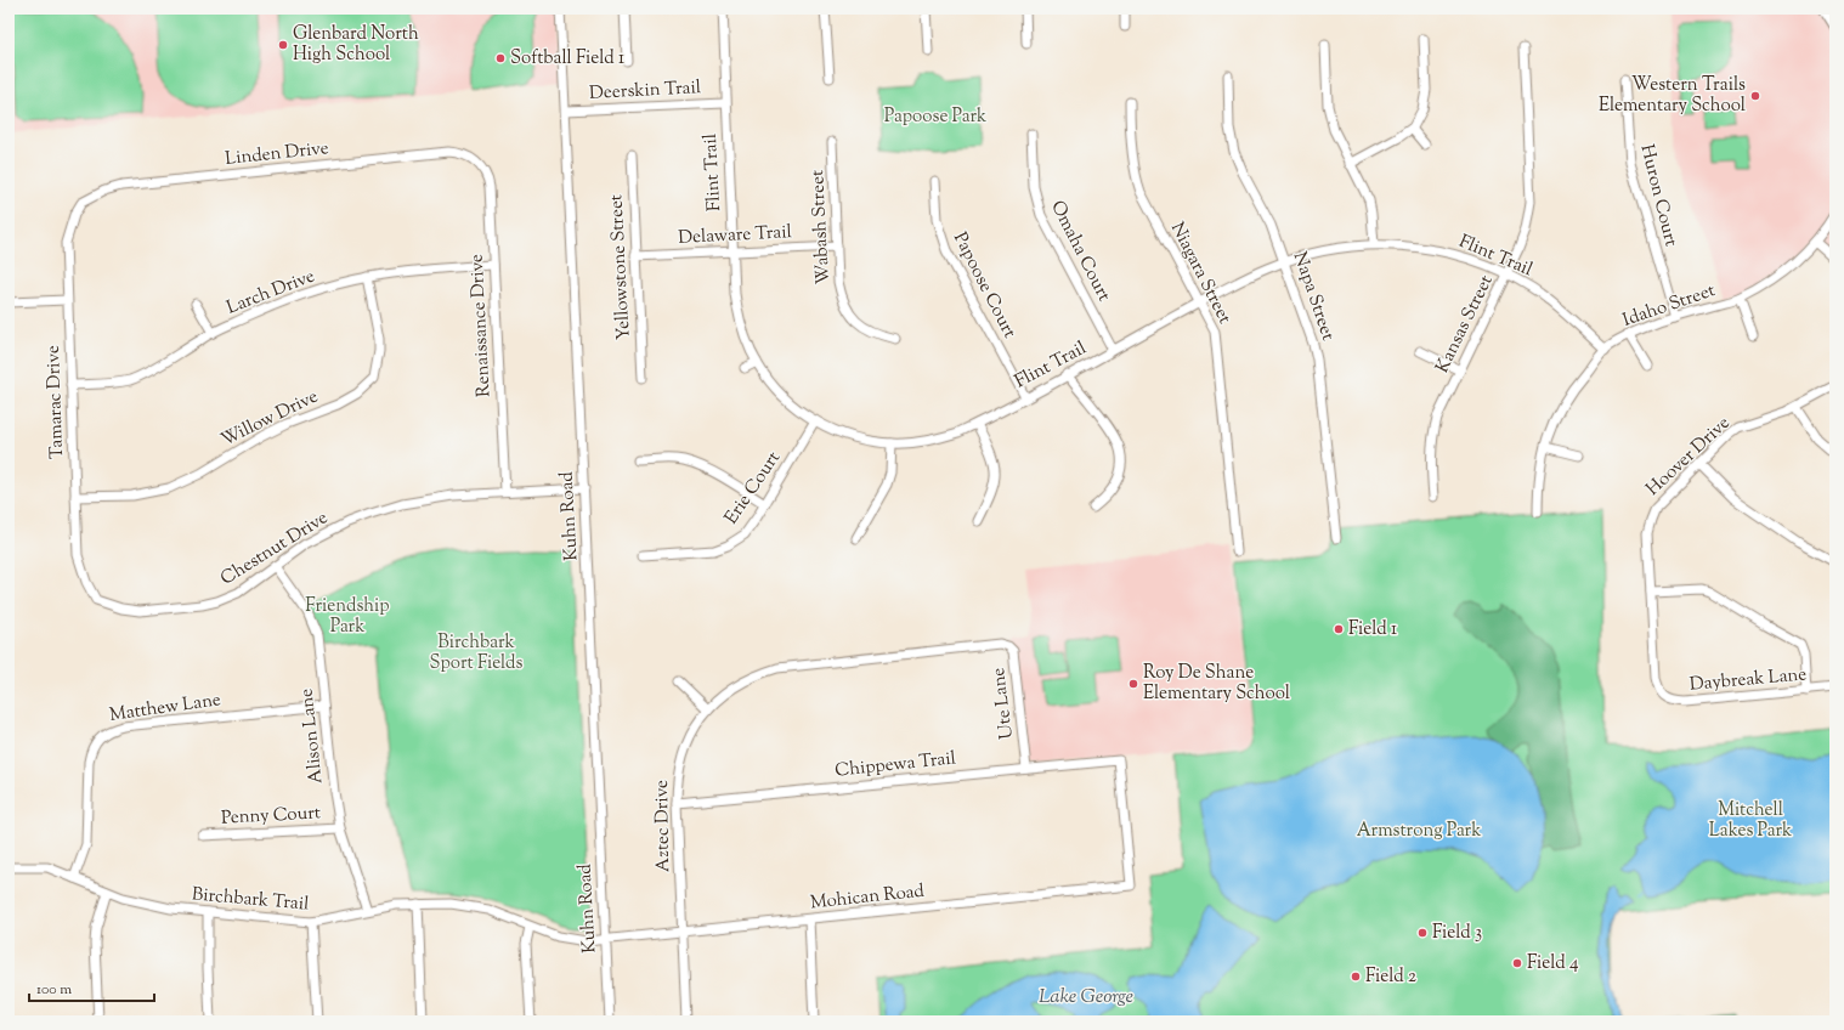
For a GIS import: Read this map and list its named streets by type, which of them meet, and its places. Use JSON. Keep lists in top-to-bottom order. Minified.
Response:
{"streets":{"street":["Deerskin Trail","Linden Drive","Flint Trail","Huron Court","Wabash Street","Delaware Trail","Omaha Court","Yellowstone Street","Niagara Street","Papoose Court","Larch Drive","Napa Street","Idaho Street","Kansas Street","Renaissance Drive","Tamarac Drive","Willow Drive","Hoover Drive","Erie Court","Kuhn Road","Chestnut Drive","Daybreak Lane","Ute Lane","Matthew Lane","Alison Lane","Chippewa Trail","Penny Court","Aztec Drive","Mohican Road","Birchbark Trail"]},"crossings":[["Deerskin Trail","Flint Trail"],["Deerskin Trail","Kuhn Road"],["Linden Drive","Renaissance Drive"],["Linden Drive","Tamarac Drive"],["Flint Trail","Delaware Trail"],["Flint Trail","Omaha Court"],["Flint Trail","Niagara Street"],["Flint Trail","Papoose Court"],["Flint Trail","Napa Street"],["Flint Trail","Idaho Street"],["Flint Trail","Kansas Street"],["Flint Trail","Erie Court"],["Huron Court","Idaho Street"],["Wabash Street","Delaware Trail"],["Delaware Trail","Yellowstone Street"],["Larch Drive","Renaissance Drive"],["Larch Drive","Tamarac Drive"],["Larch Drive","Willow Drive"],["Renaissance Drive","Chestnut Drive"],["Tamarac Drive","Willow Drive"],["Tamarac Drive","Chestnut Drive"],["Hoover Drive","Daybreak Lane"],["Kuhn Road","Chestnut Drive"],["Kuhn Road","Mohican Road"],["Kuhn Road","Birchbark Trail"],["Chestnut Drive","Alison Lane"],["Ute Lane","Chippewa Trail"],["Ute Lane","Aztec Drive"],["Matthew Lane","Alison Lane"],["Matthew Lane","Birchbark Trail"],["Alison Lane","Penny Court"],["Alison Lane","Birchbark Trail"],["Chippewa Trail","Aztec Drive"],["Chippewa Trail","Mohican Road"],["Aztec Drive","Mohican Road"],["Mohican Road","Birchbark Trail"]],"water":["Lake George"],"parks":["Papoose Park","Friendship Park","Birchbark Sport Fields","Mitchell Lakes Park","Armstrong Park"],"places":["Glenbard North High School","Softball Field 1","Western Trails Elementary School","Field 1","Roy De Shane Elementary School","Field 3","Field 4","Field 2"],"scale_bar":"100 m"}
